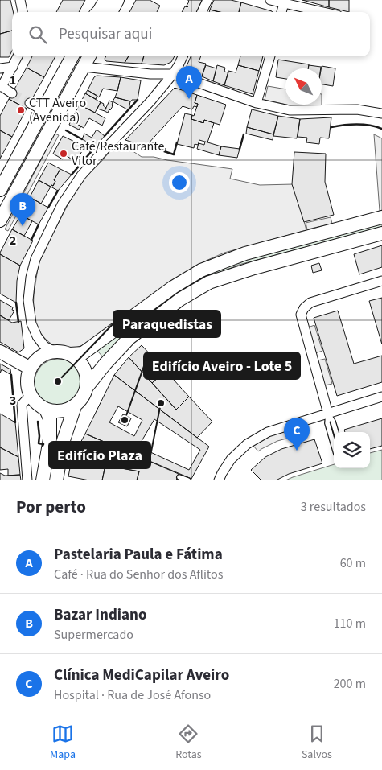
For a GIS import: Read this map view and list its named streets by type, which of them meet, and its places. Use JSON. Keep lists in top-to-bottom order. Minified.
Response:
{"places":["CTT Aveiro (Avenida)","Café/Restaurante Vitor","Paraquedistas","Edifício Plaza","Edifício Aveiro - Lote 5"],"north":"top left","page":{"search":"Pesquisar aqui","pins":["A","B","C"],"heading":["Por perto","3 resultados"],"list":[{"mark":"A","name":"Pastelaria Paula e Fátima","note":"Café · Rua do Senhor dos Aflitos","value":"60 m"},{"mark":"B","name":"Bazar Indiano","note":"Supermercado","value":"110 m"},{"mark":"C","name":"Clínica MediCapilar Aveiro","note":"Hospital · Rua de José Afonso","value":"200 m"}],"nav":["Mapa","Rotas","Salvos"]},"grid":{"rows":["1","2","3"]}}
